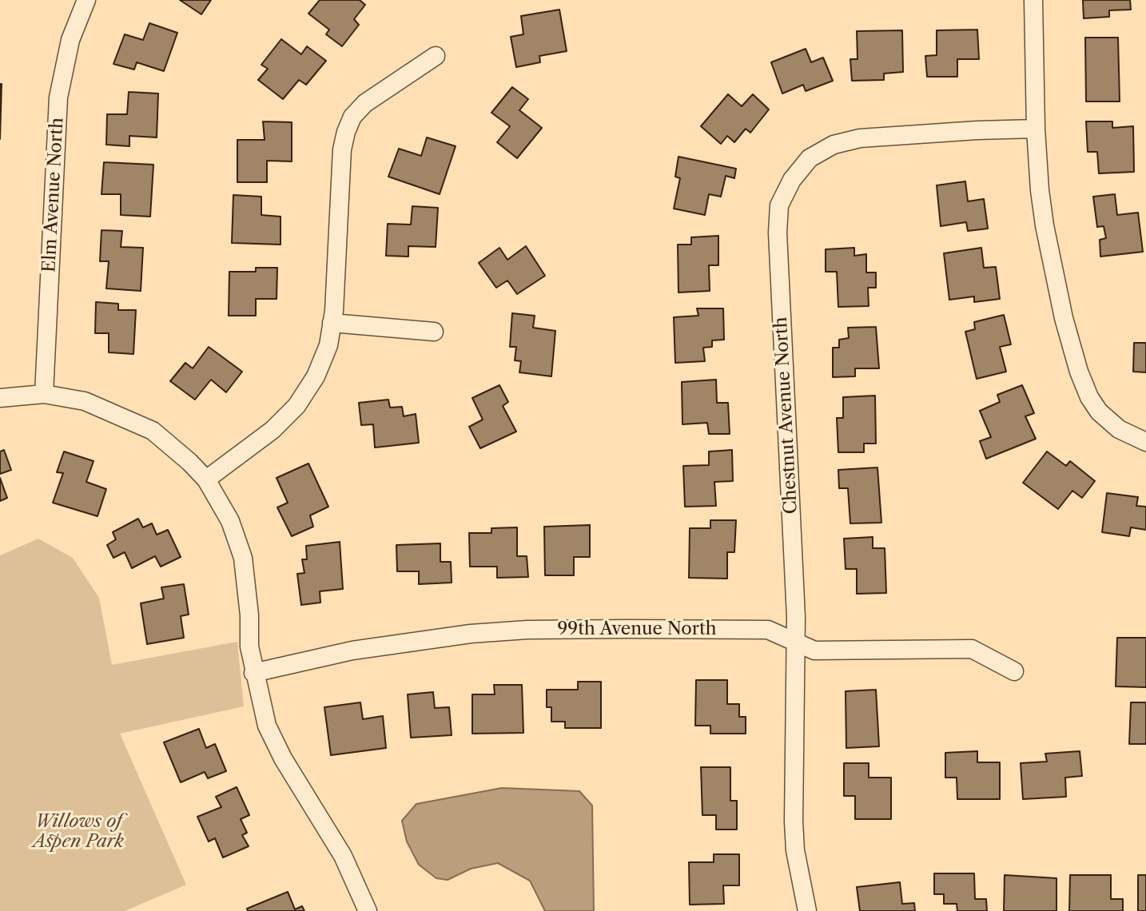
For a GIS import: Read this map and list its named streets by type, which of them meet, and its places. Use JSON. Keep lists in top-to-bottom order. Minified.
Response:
{"streets":{"street":["Elm Avenue North","Chestnut Avenue North","99th Avenue North"]},"crossings":[["Chestnut Avenue North","99th Avenue North"]],"parks":["Willows of Aspen Park"]}
